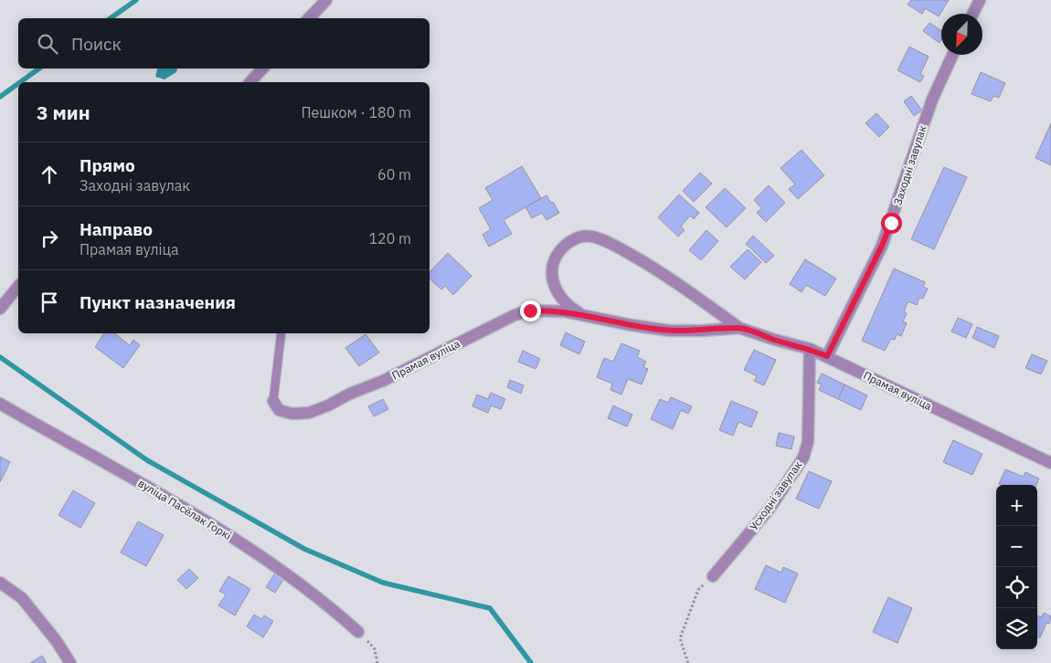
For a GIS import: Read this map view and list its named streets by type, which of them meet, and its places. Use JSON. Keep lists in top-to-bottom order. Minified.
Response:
{"streets":{"street":["Заходні завулак","Прамая вуліца","Усходні завулак","вуліца Пасёлак Горкі"]},"crossings":[["Заходні завулак","Прамая вуліца"],["Прамая вуліца","Усходні завулак"]],"north":"bottom left","page":{"search":"Поиск","heading":["3 мин","Пешком · 180 m"],"list":[["Прямо","Заходні завулак","60 m"],["Направо","Прамая вуліца","120 m"],"Пункт назначения"],"map_buttons":["+","−"]}}
